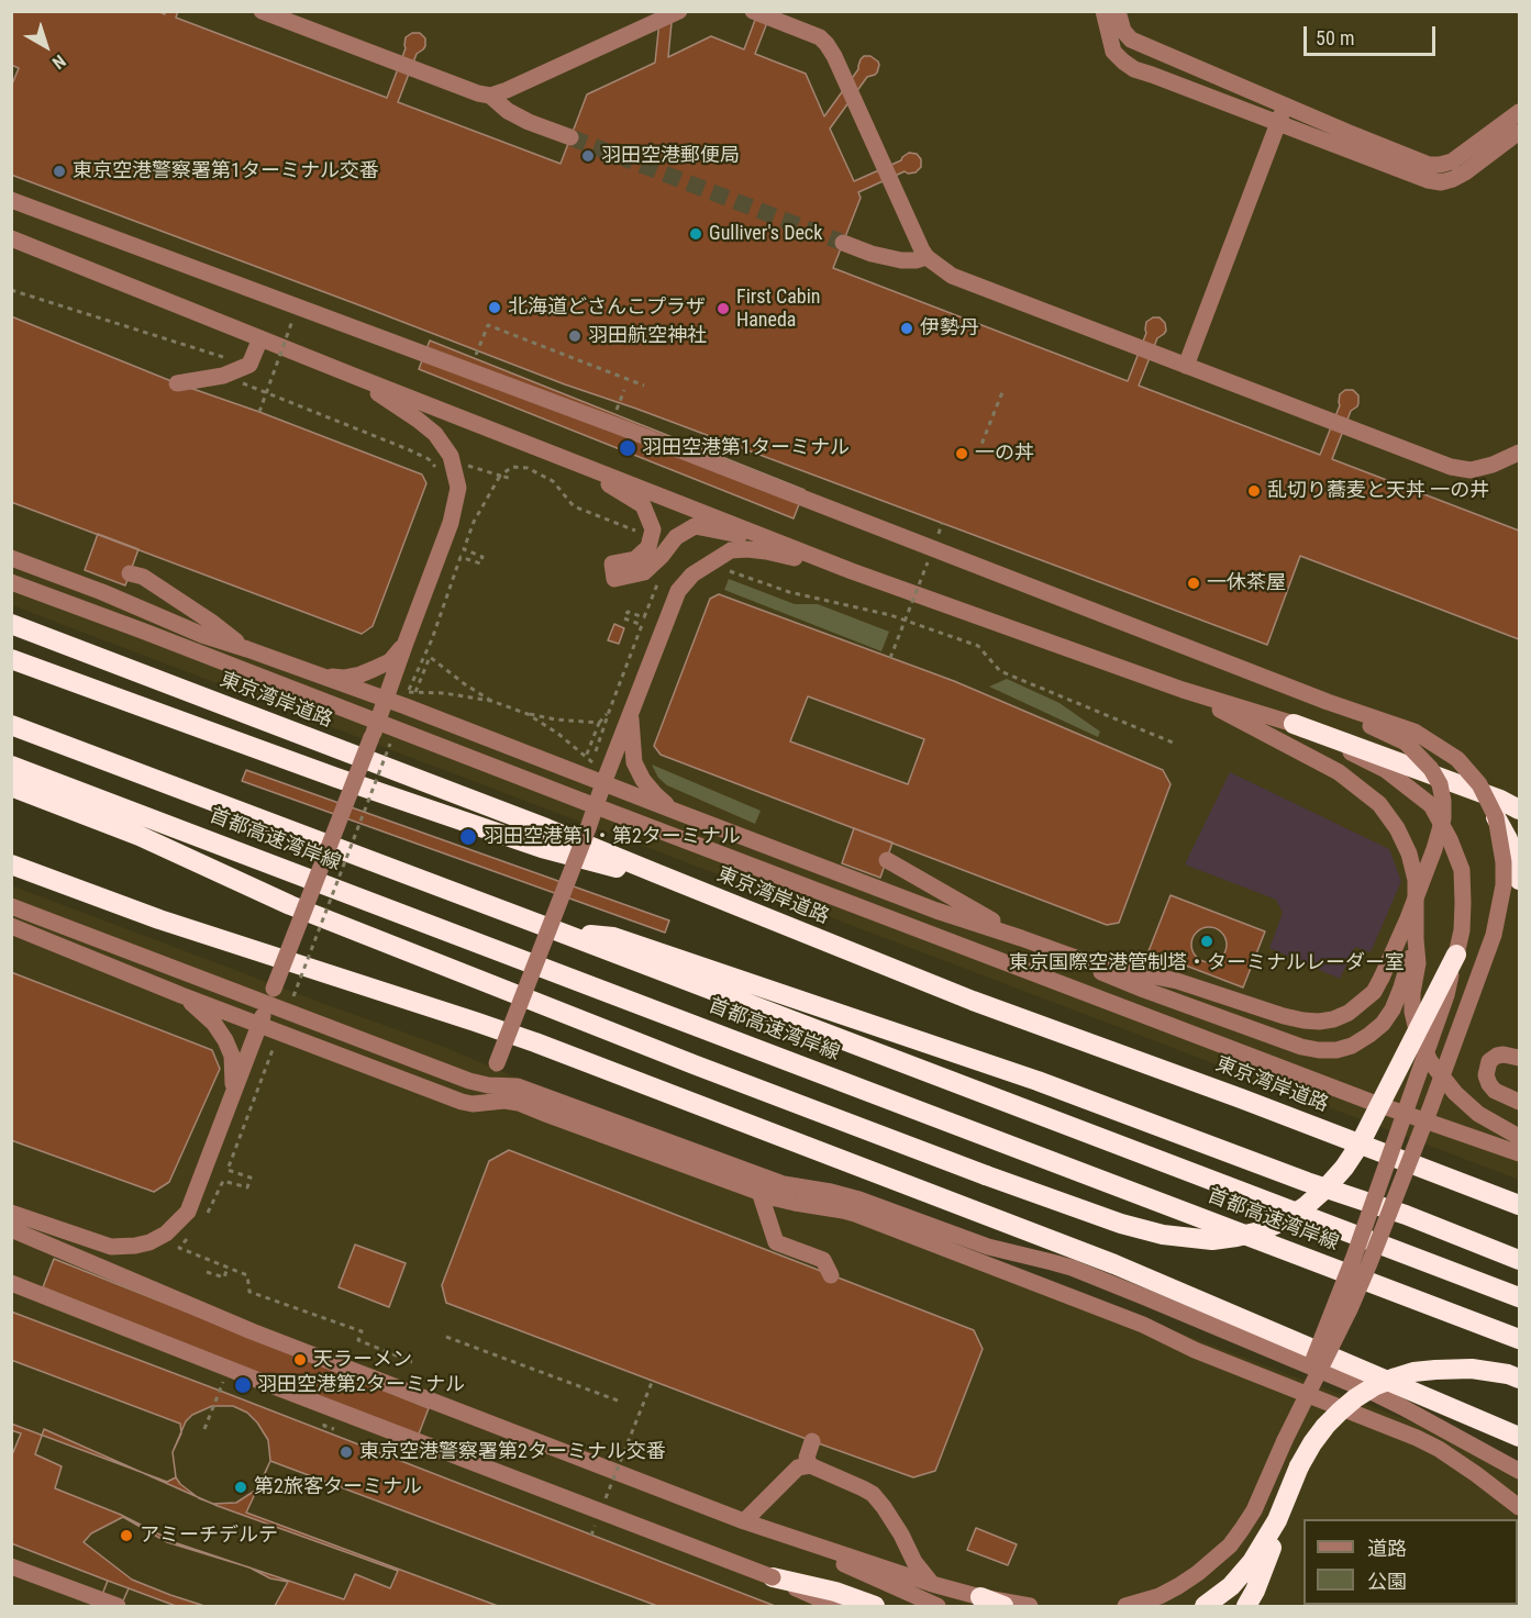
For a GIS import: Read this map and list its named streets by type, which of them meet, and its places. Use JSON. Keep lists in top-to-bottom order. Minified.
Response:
{"streets":{"highway":["東京湾岸道路","首都高速湾岸線"]},"places":["羽田空港郵便局","東京空港警察署第1ターミナル交番","Gulliver's Deck","北海道どさんこプラザ","First Cabin Haneda","伊勢丹","羽田航空神社","羽田空港第1ターミナル","一の丼","乱切り蕎麦と天丼 一の井","一休茶屋","羽田空港第1・第2ターミナル","東京国際空港管制塔・ターミナルレーダー室","天ラーメン","羽田空港第2ターミナル","東京空港警察署第2ターミナル交番","第2旅客ターミナル","アミーチデルテ"],"legend":["道路","公園"],"scale_bar":"50 m","north":"bottom right"}
